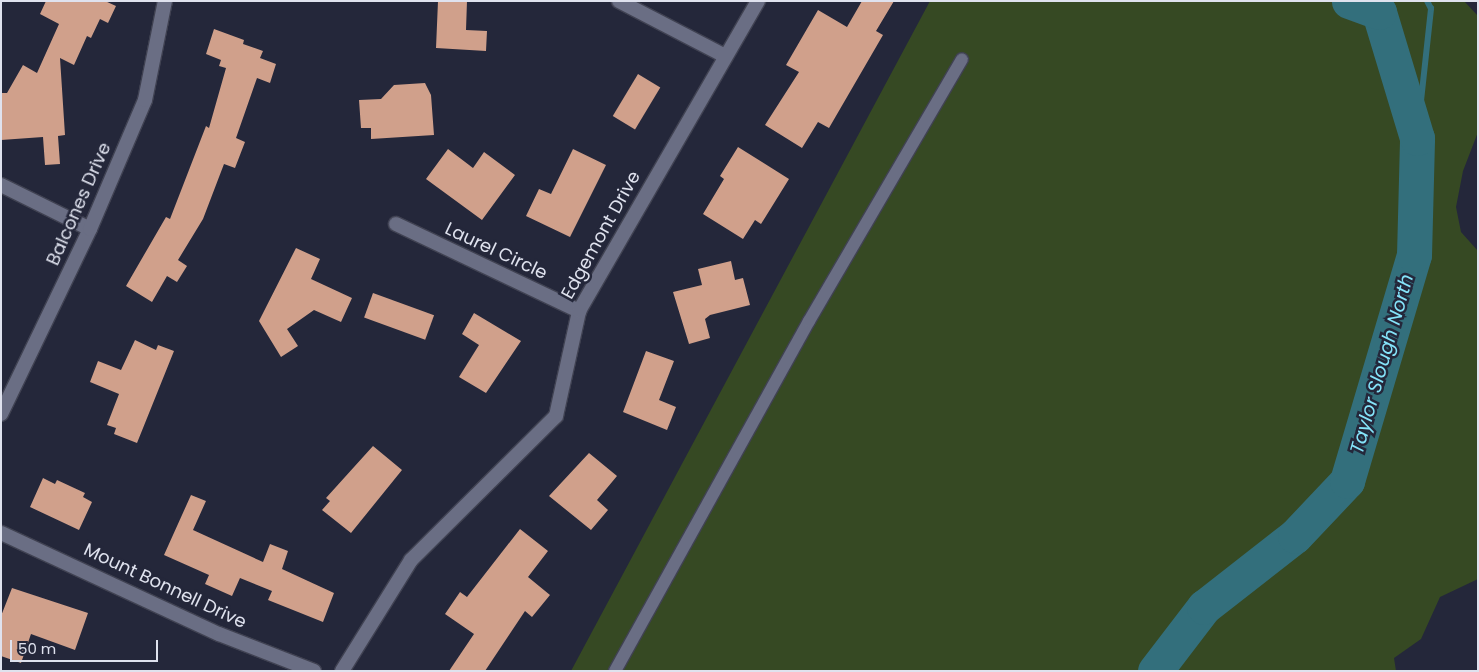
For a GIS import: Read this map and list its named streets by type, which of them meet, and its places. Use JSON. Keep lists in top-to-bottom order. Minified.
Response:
{"streets":{"street":["Balcones Drive","Edgemont Drive","Laurel Circle","Mount Bonnell Drive"]},"crossings":[["Edgemont Drive","Laurel Circle"]],"water":["Taylor Slough North"],"scale_bar":"50 m"}
